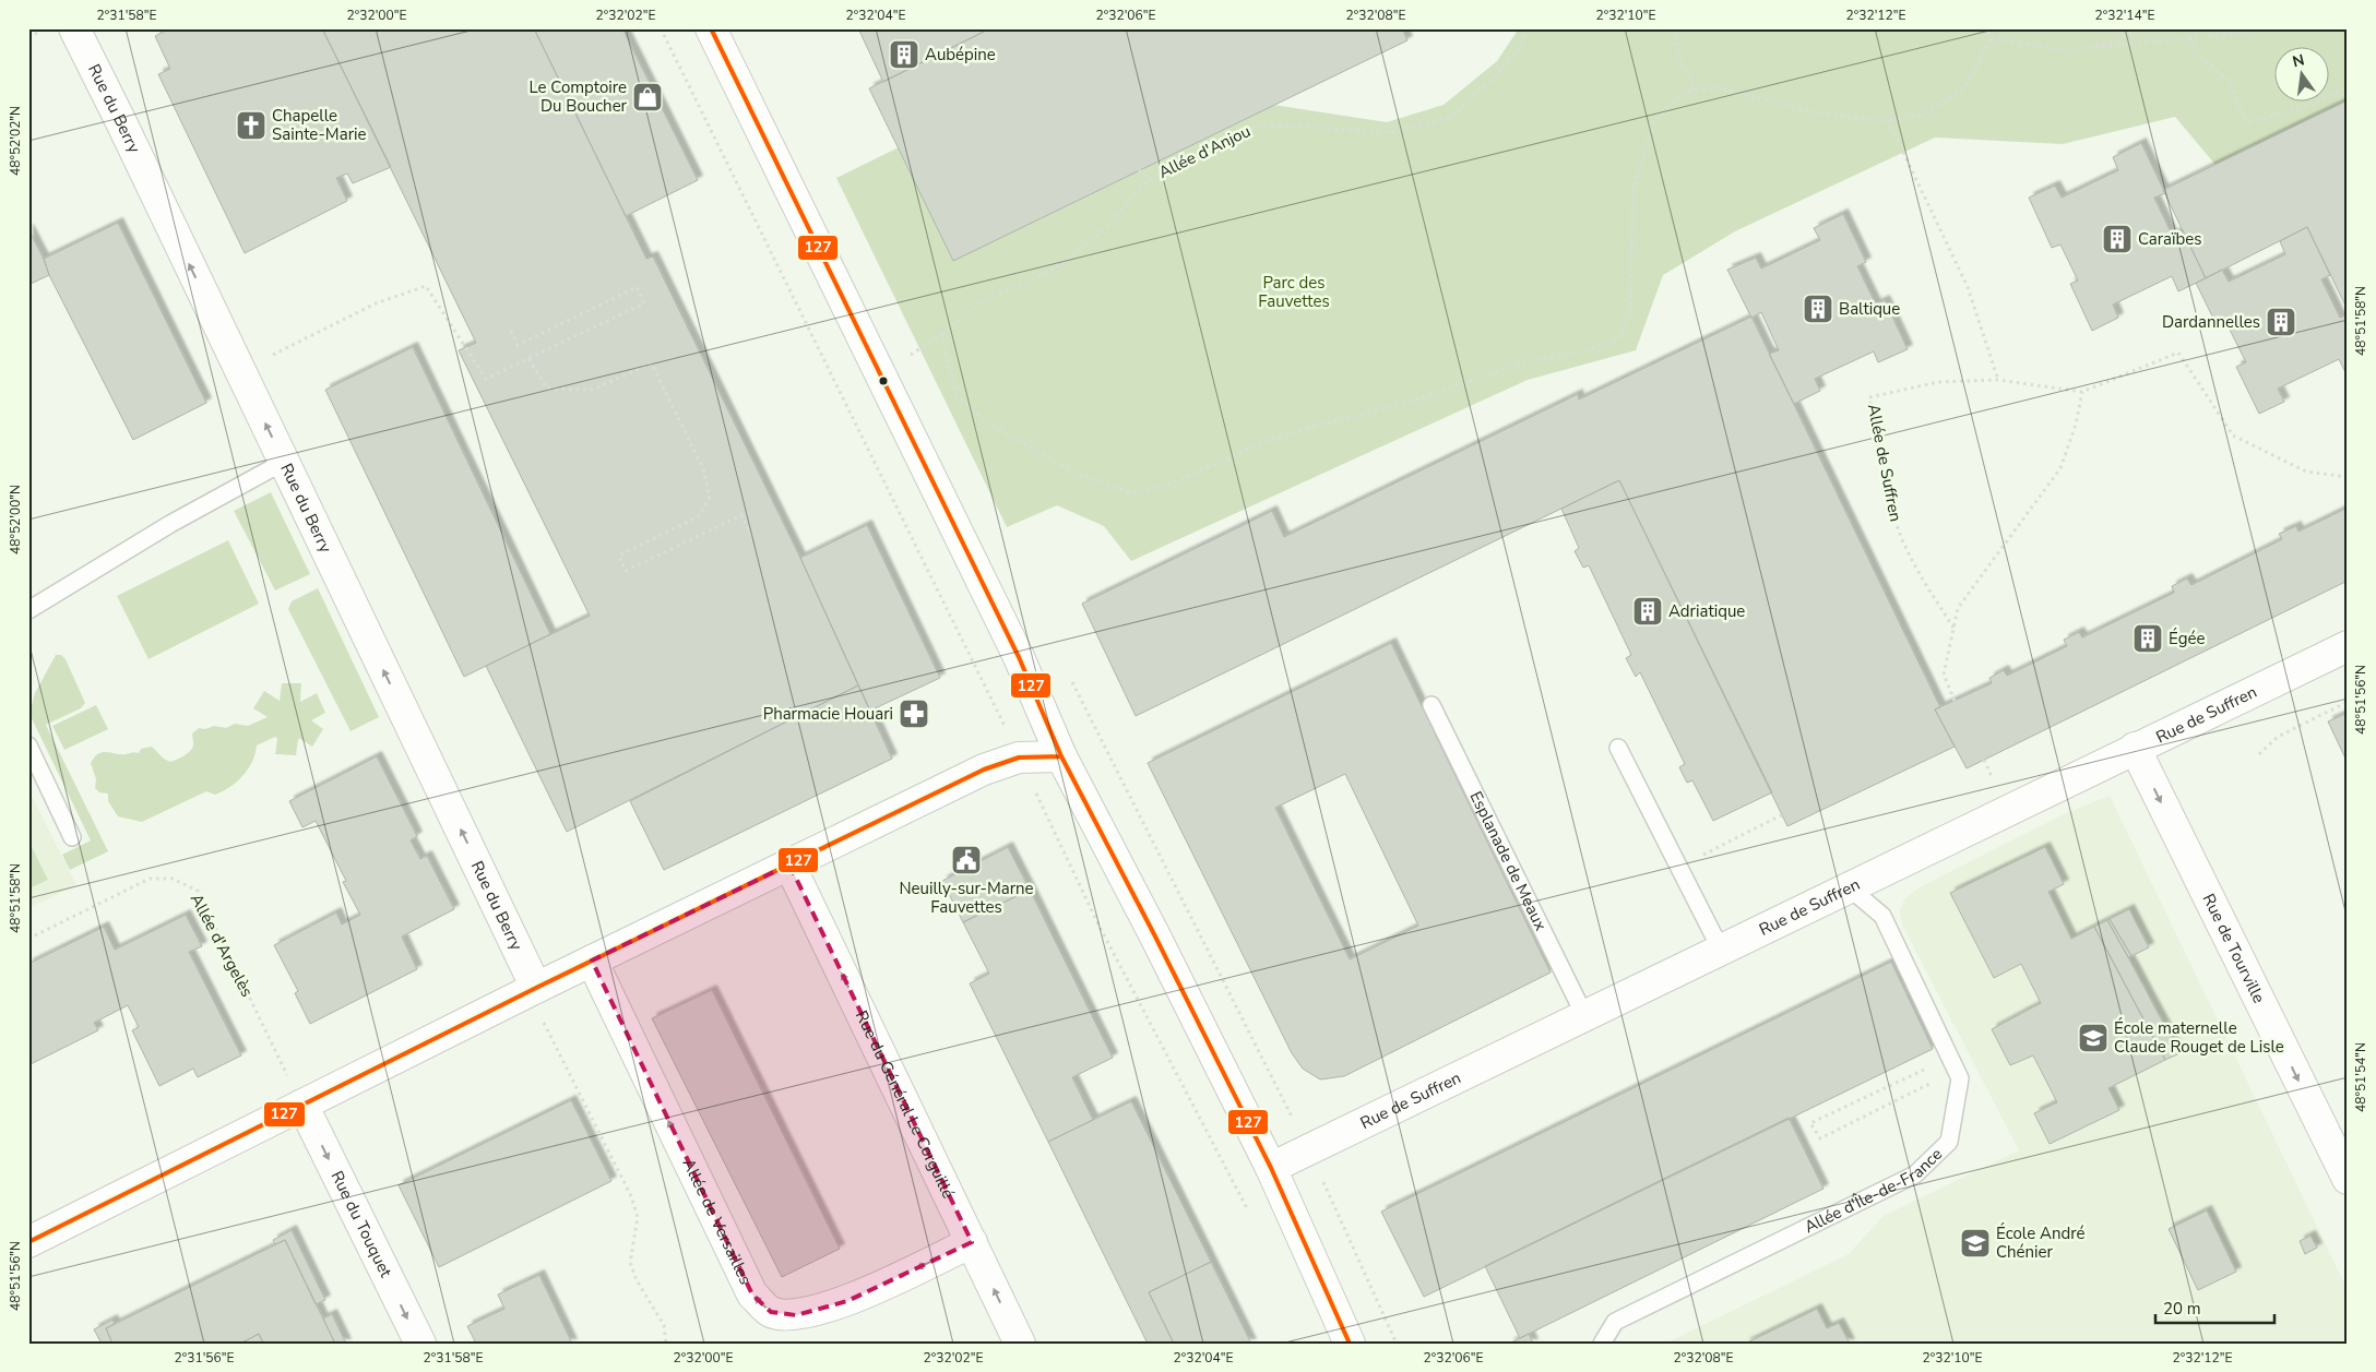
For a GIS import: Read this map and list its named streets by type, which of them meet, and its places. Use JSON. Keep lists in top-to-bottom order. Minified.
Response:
{"streets":{"street":["Rue du Berry","Rue de Suffren","Rue de Tourville","Rue du Général Le Corguillé","Allée de Versailles","Rue du Touquet"],"lane":["Esplanade de Meaux","Allée d'Île-de-France"],"path":["Allée d'Anjou","Allée de Suffren","Allée d'Argelès"]},"crossings":[["Rue de Suffren","Esplanade de Meaux"],["Rue de Suffren","Rue de Tourville"],["Rue de Suffren","Allée d'Île-de-France"],["Allée d'Argelès","Rue du Touquet"],["Rue du Général Le Corguillé","Allée de Versailles"]],"one_way":["Rue du Berry","Rue de Tourville","Rue du Général Le Corguillé","Rue du Touquet"],"parks":["Parc des Fauvettes"],"places":{"building":["Aubépine","Caraïbes","Baltique","Dardannelles","Adriatique","Égée"],"shop":["Le Comptoire Du Boucher"],"church":["Chapelle Sainte-Marie"],"pharmacy":["Pharmacie Houari"],"public building":["Neuilly-sur-Marne Fauvettes"],"school or university":["École maternelle Claude Rouget de Lisle","École André Chénier"]},"lines":["transit line 127"],"scale_bar":"20 m","north":"top","coordinates":["2°31'58\"E","2°32'00\"E","2°32'02\"E","2°32'04\"E","2°32'06\"E","2°32'08\"E","2°32'10\"E","2°32'12\"E","2°32'14\"E","48°52'02\"N","48°51'58\"N","48°52'00\"N","48°51'56\"N","48°51'54\"N","2°31'56\"E"]}
